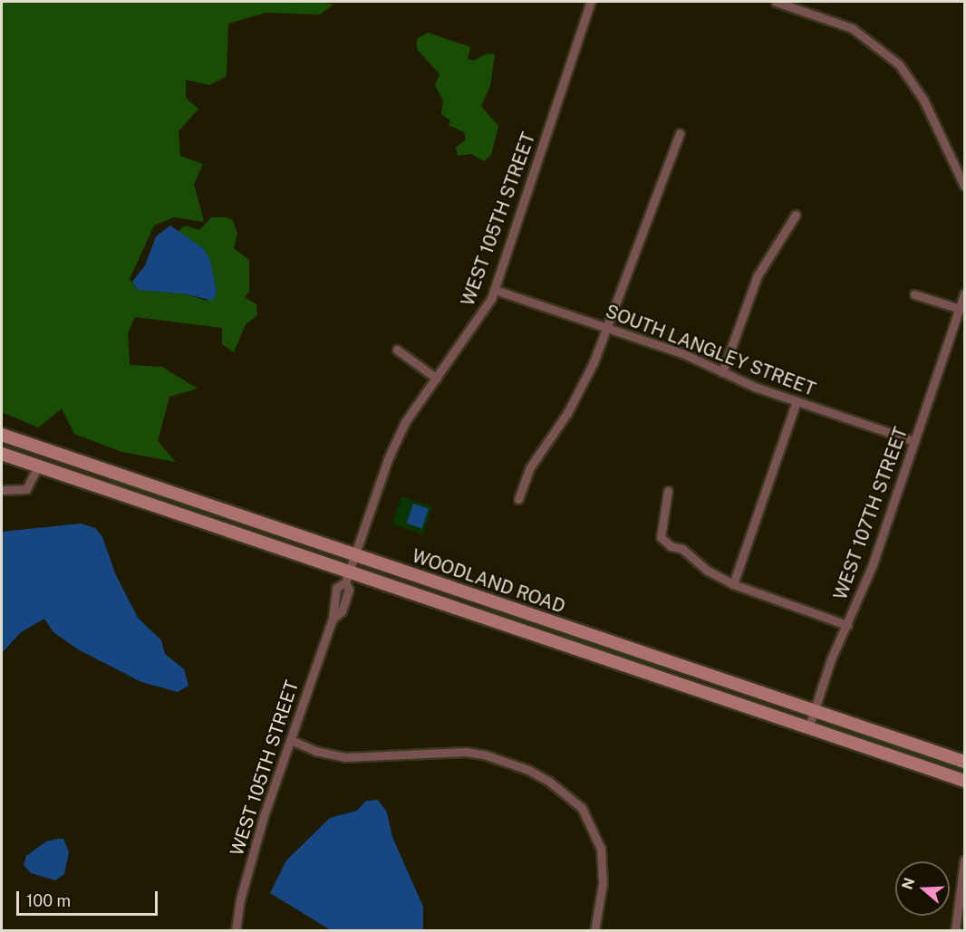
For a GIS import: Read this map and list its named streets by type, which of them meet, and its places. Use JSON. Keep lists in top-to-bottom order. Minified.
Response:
{"streets":{"main road":["WOODLAND ROAD"],"street":["WEST 105TH STREET","SOUTH LANGLEY STREET","WEST 107TH STREET"]},"crossings":[["WEST 105TH STREET","SOUTH LANGLEY STREET"],["WEST 105TH STREET","WOODLAND ROAD"],["SOUTH LANGLEY STREET","WEST 107TH STREET"],["WEST 107TH STREET","WOODLAND ROAD"]],"scale_bar":"100 m","north":"left"}
